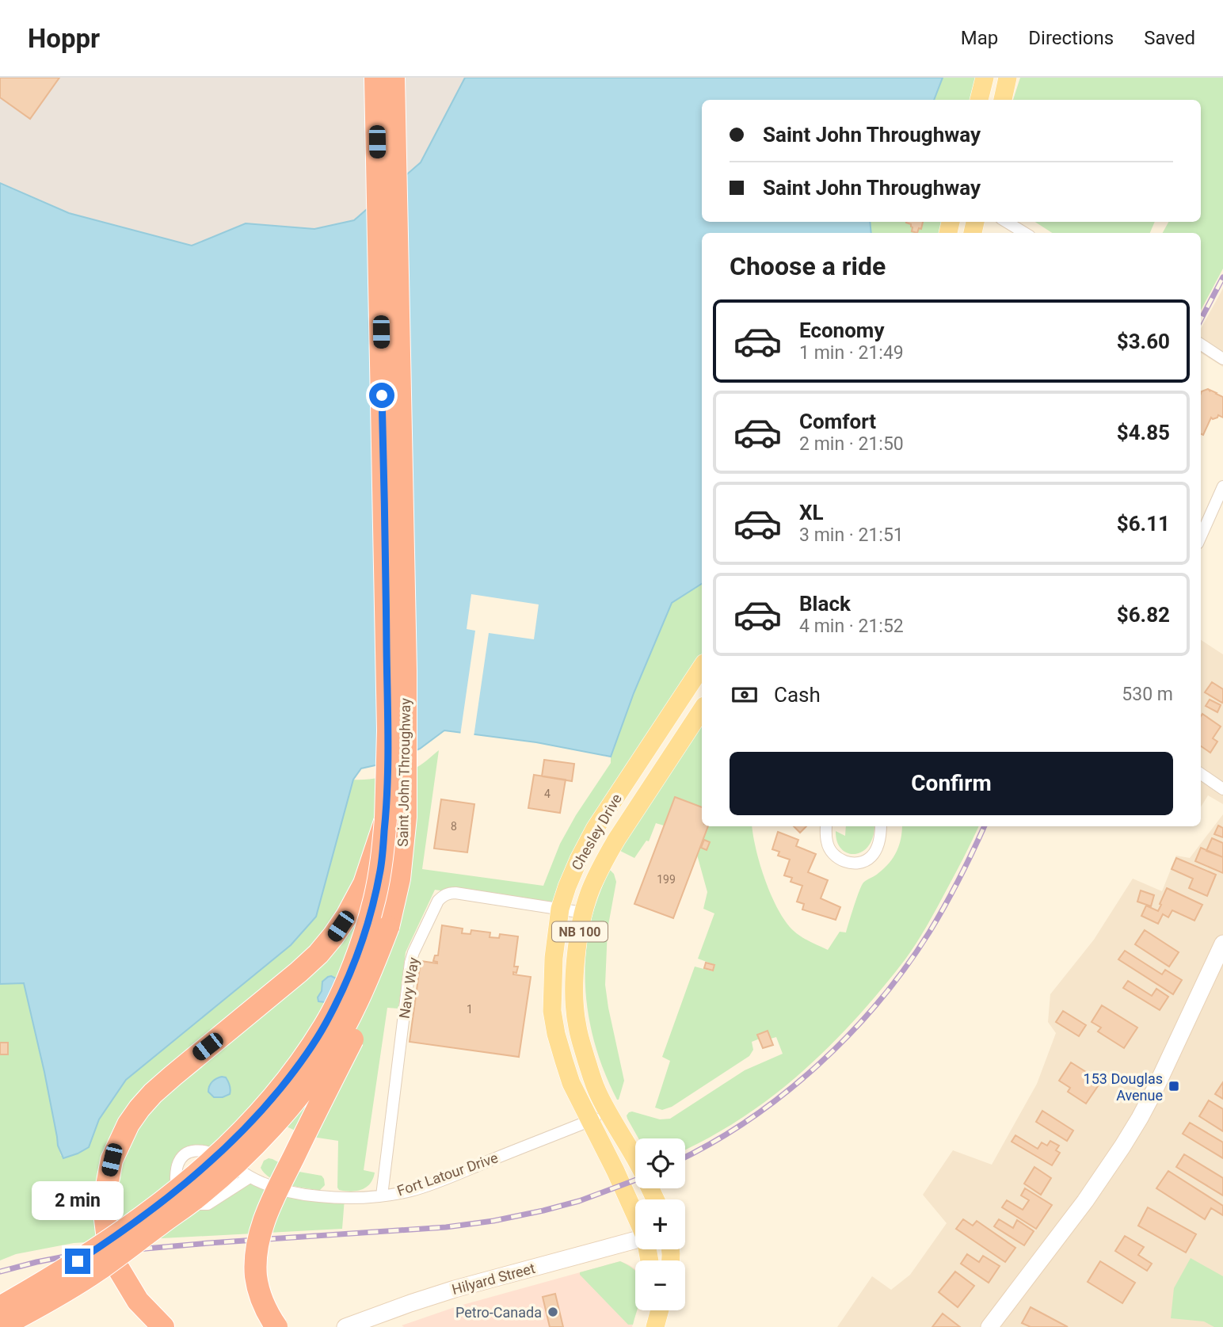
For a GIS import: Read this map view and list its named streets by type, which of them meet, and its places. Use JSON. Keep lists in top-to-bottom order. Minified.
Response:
{"streets":{"highway":["Saint John Throughway"],"main road":["Chesley Drive","NB 100"],"street":["Navy Way","Fort Latour Drive","Hilyard Street"]},"crossings":[["Chesley Drive","Navy Way"],["Chesley Drive","Fort Latour Drive"],["Navy Way","Fort Latour Drive"]],"places":{"transit":["153 Douglas Avenue"],"other":["Petro-Canada"]},"house_numbers":["4","8","199","1"],"page":{"header":"Hoppr","nav":["Map","Directions","Saved"],"banner":["Saint John Throughway","Saint John Throughway"],"heading":"Choose a ride","list":[{"name":"Economy","note":"1 min · 21:49","value":"$3.60"},{"name":"Comfort","note":"2 min · 21:50","value":"$4.85"},{"name":"XL","note":"3 min · 21:51","value":"$6.11"},{"name":"Black","note":"4 min · 21:52","value":"$6.82"}],"pay":["Cash","530 m"],"buttons":"Confirm","map_buttons":["+","−"],"bubble":"2 min"}}
